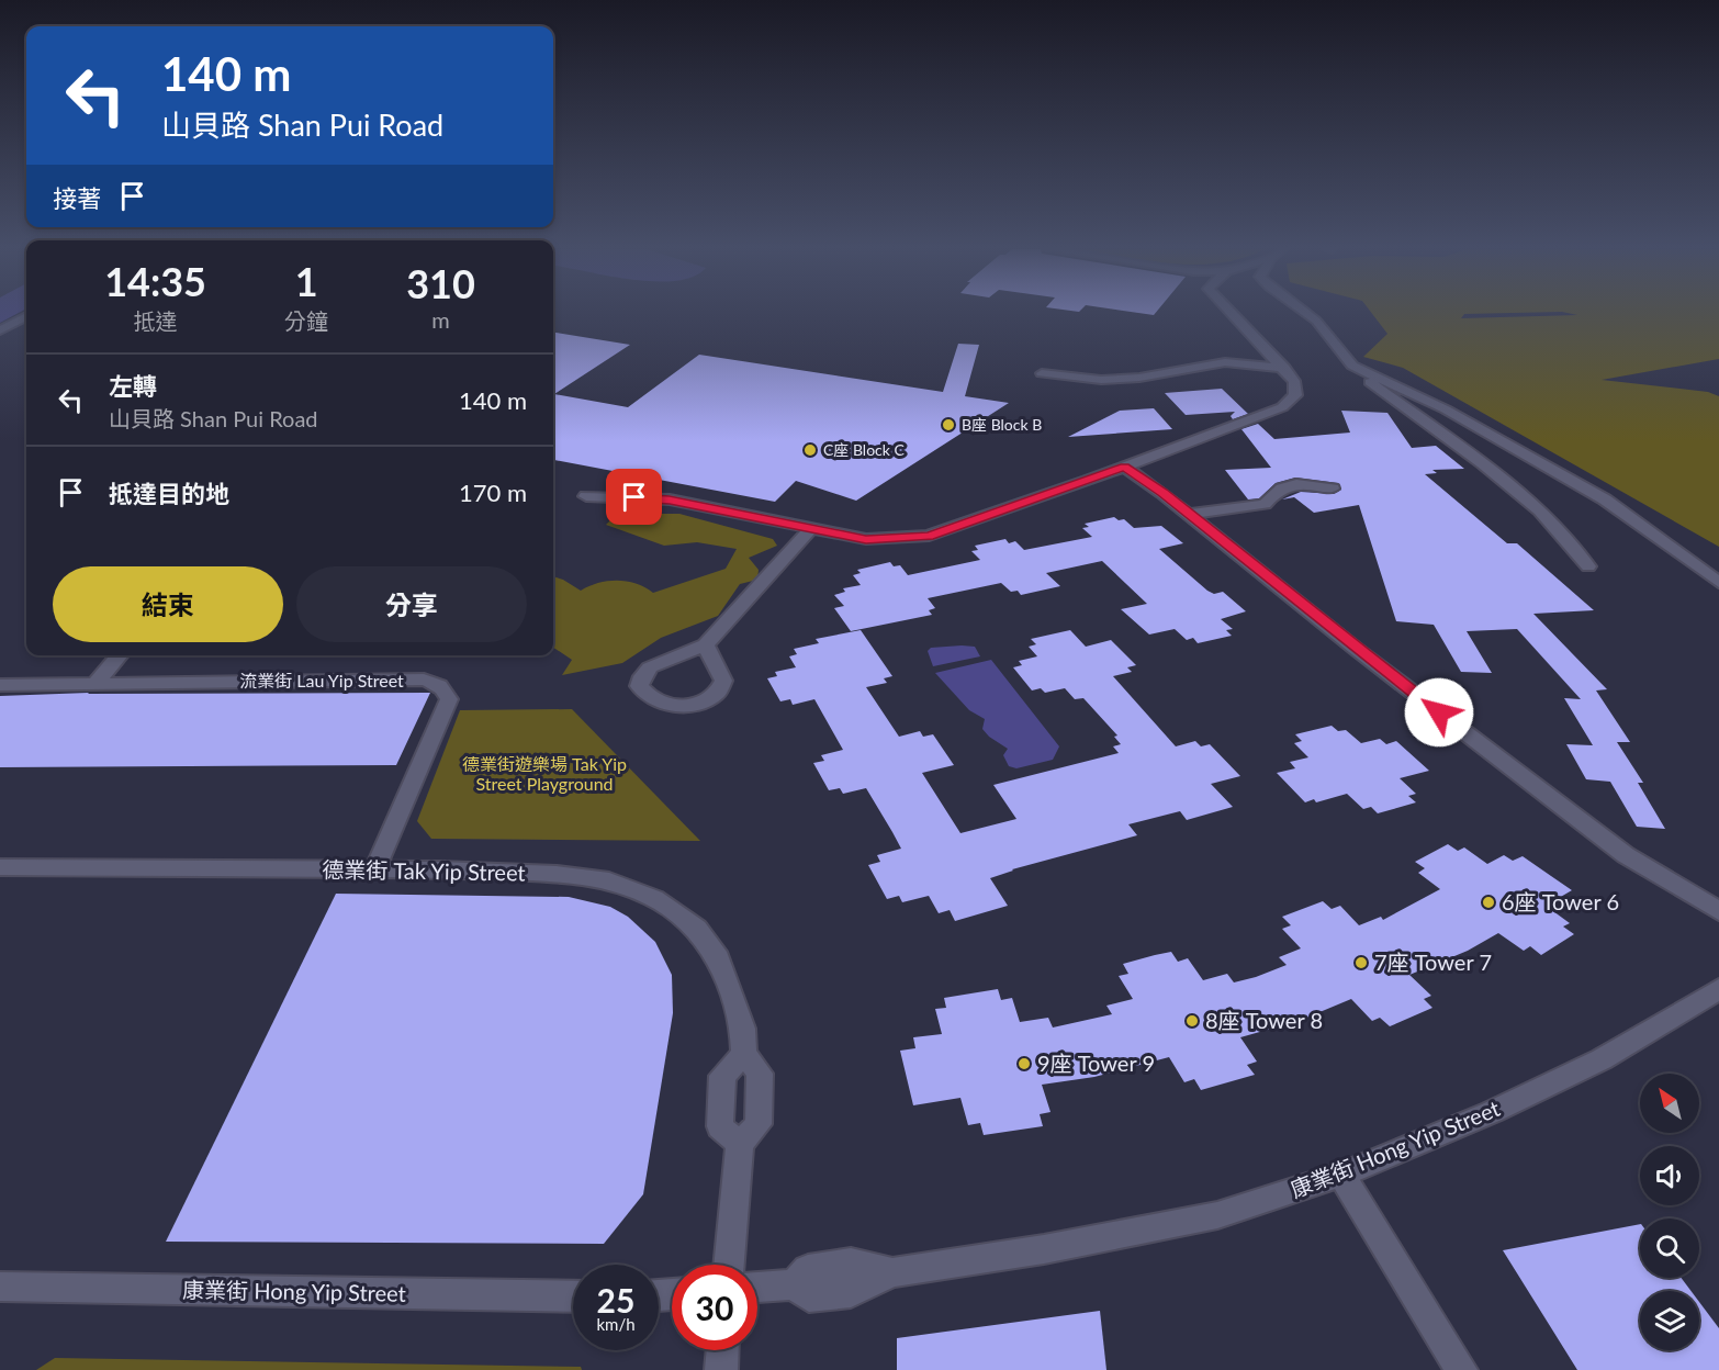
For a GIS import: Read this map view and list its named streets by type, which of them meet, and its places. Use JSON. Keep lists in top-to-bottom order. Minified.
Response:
{"streets":{"street":["流業街 Lau Yip Street","德業街 Tak Yip Street","康業街 Hong Yip Street"]},"crossings":[["流業街 Lau Yip Street","德業街 Tak Yip Street"]],"parks":["德業街遊樂場 Tak Yip Street Playground"],"places":["B座 Block B","C座 Block C","6座 Tower 6","7座 Tower 7","8座 Tower 8","9座 Tower 9"],"north":"top left","page":{"turn":["140 m","山貝路 Shan Pui Road"],"then":"接著","eta":["14:35","抵達","1","分鐘","310","m"],"list":[{"name":"左轉","note":"山貝路 Shan Pui Road","value":"140 m"},{"name":"抵達目的地","value":"170 m"}],"buttons":["結束","分享"],"speed":"25 km/h","limit":"30"}}
